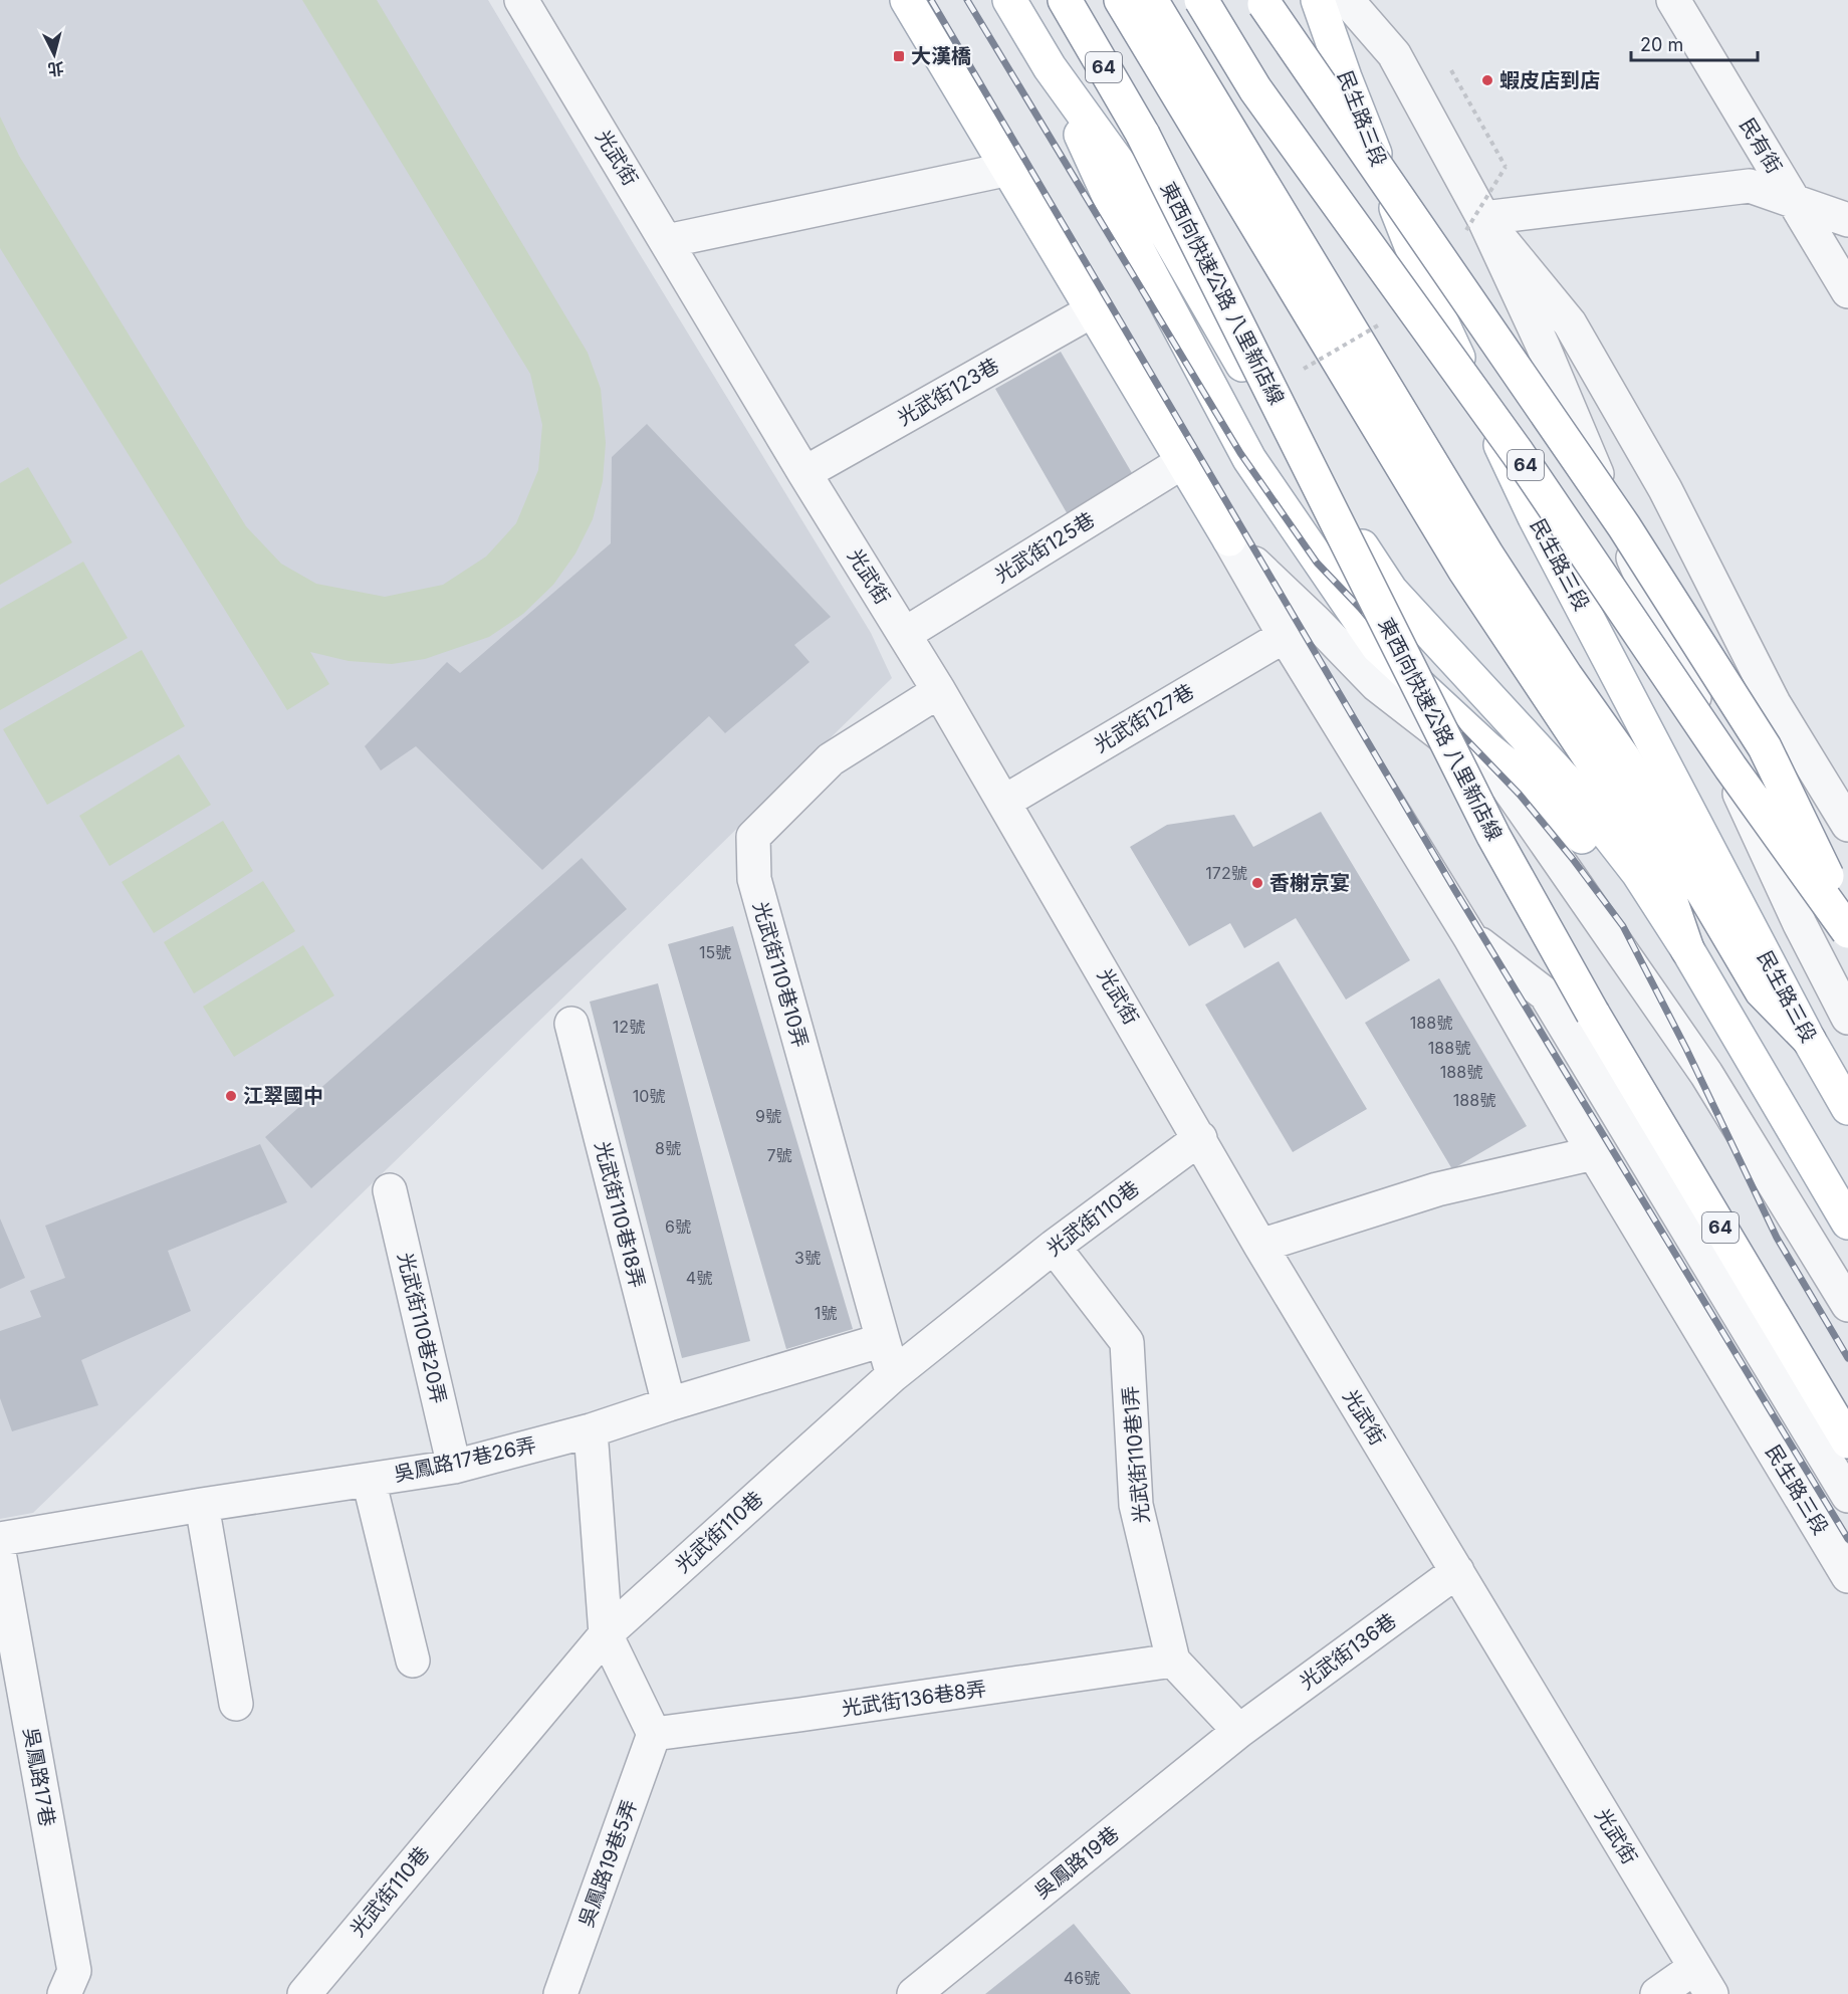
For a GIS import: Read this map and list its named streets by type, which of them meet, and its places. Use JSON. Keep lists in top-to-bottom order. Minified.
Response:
{"streets":{"main road":["64","民生路三段","東西向快速公路 八里新店線"],"street":["民有街","光武街","光武街123巷","光武街125巷","光武街127巷","光武街110巷10弄","光武街110巷18弄","光武街110巷","光武街110巷20弄","光武街110巷1弄","吳鳳路17巷26弄","光武街136巷","光武街136巷8弄","吳鳳路17巷","吳鳳路19巷","吳鳳路19巷5弄"]},"crossings":[["民生路三段","光武街123巷"],["民生路三段","光武街125巷"],["民生路三段","光武街127巷"],["光武街","光武街123巷"],["光武街","光武街125巷"],["光武街","光武街127巷"],["光武街","光武街110巷10弄"],["光武街","光武街110巷"],["光武街","光武街136巷"],["光武街110巷10弄","吳鳳路17巷26弄"],["光武街110巷18弄","吳鳳路17巷26弄"],["光武街110巷","光武街110巷1弄"],["光武街110巷20弄","吳鳳路17巷26弄"],["光武街110巷1弄","光武街136巷"],["光武街110巷1弄","光武街136巷8弄"],["光武街110巷1弄","吳鳳路19巷"],["光武街136巷","吳鳳路19巷"],["光武街136巷8弄","吳鳳路19巷5弄"]],"places":{"transit":["大漢橋"],"other":["蝦皮店到店","香榭京宴","江翠國中"]},"house_numbers":["172號","15號","188號","12號","188號","188號","10號","188號","9號","8號","7號","6號","3號","4號","1號","46號"],"scale_bar":"20 m","north":"bottom"}
